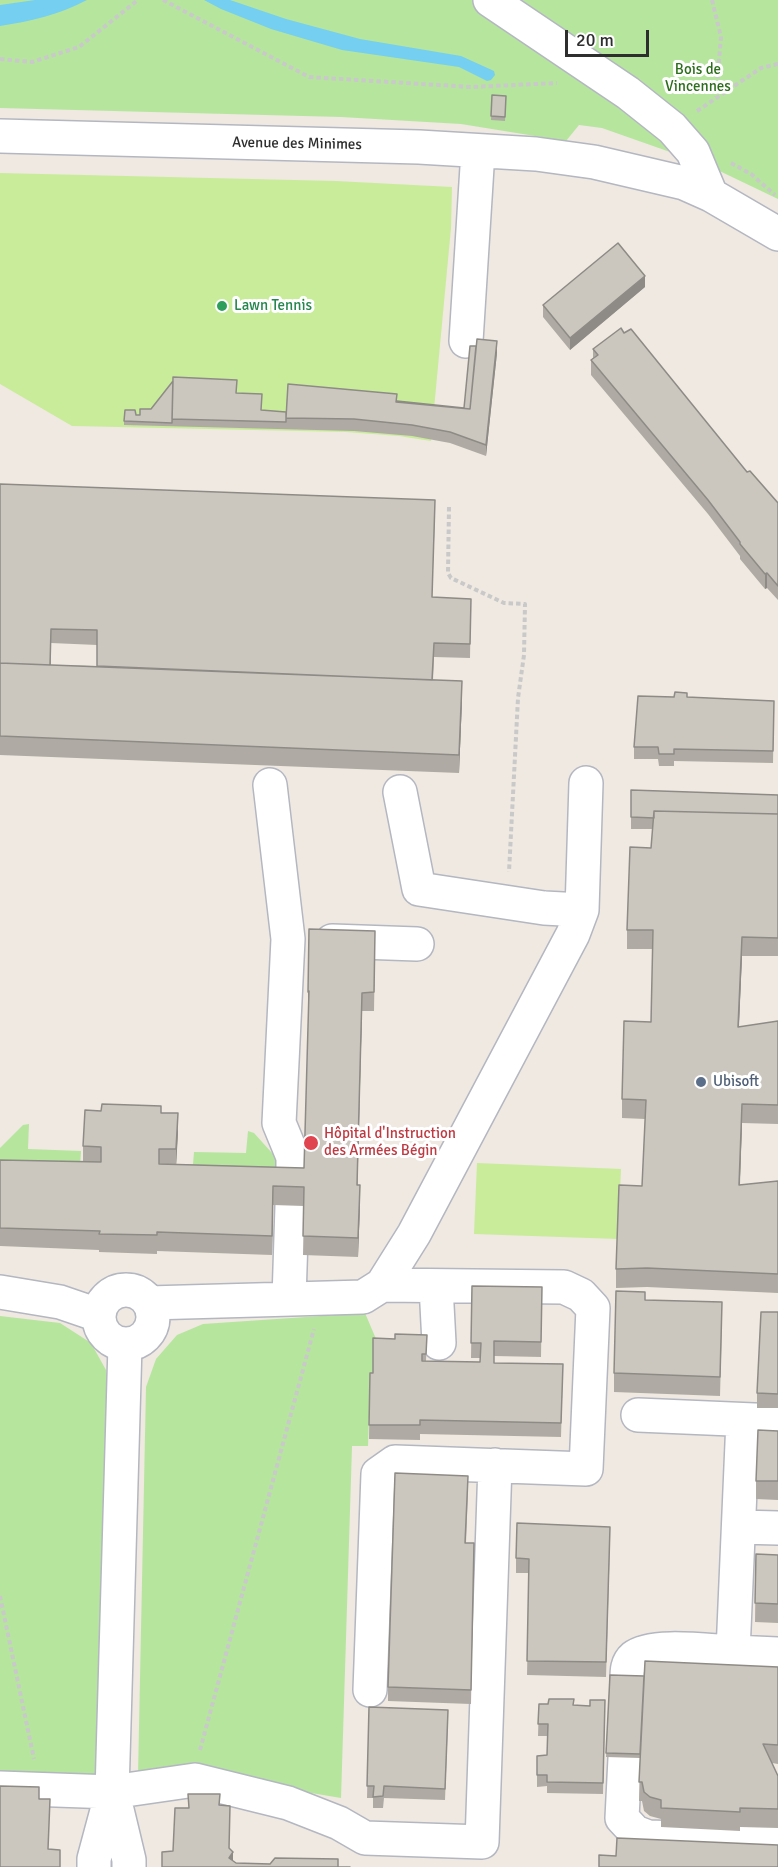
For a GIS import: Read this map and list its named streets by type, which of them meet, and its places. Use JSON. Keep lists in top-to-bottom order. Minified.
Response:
{"streets":{"street":["Avenue des Minimes"]},"parks":["Bois de Vincennes"],"places":["Lawn Tennis","Ubisoft","Hôpital d'Instruction des Armées Bégin"],"scale_bar":"20 m"}
